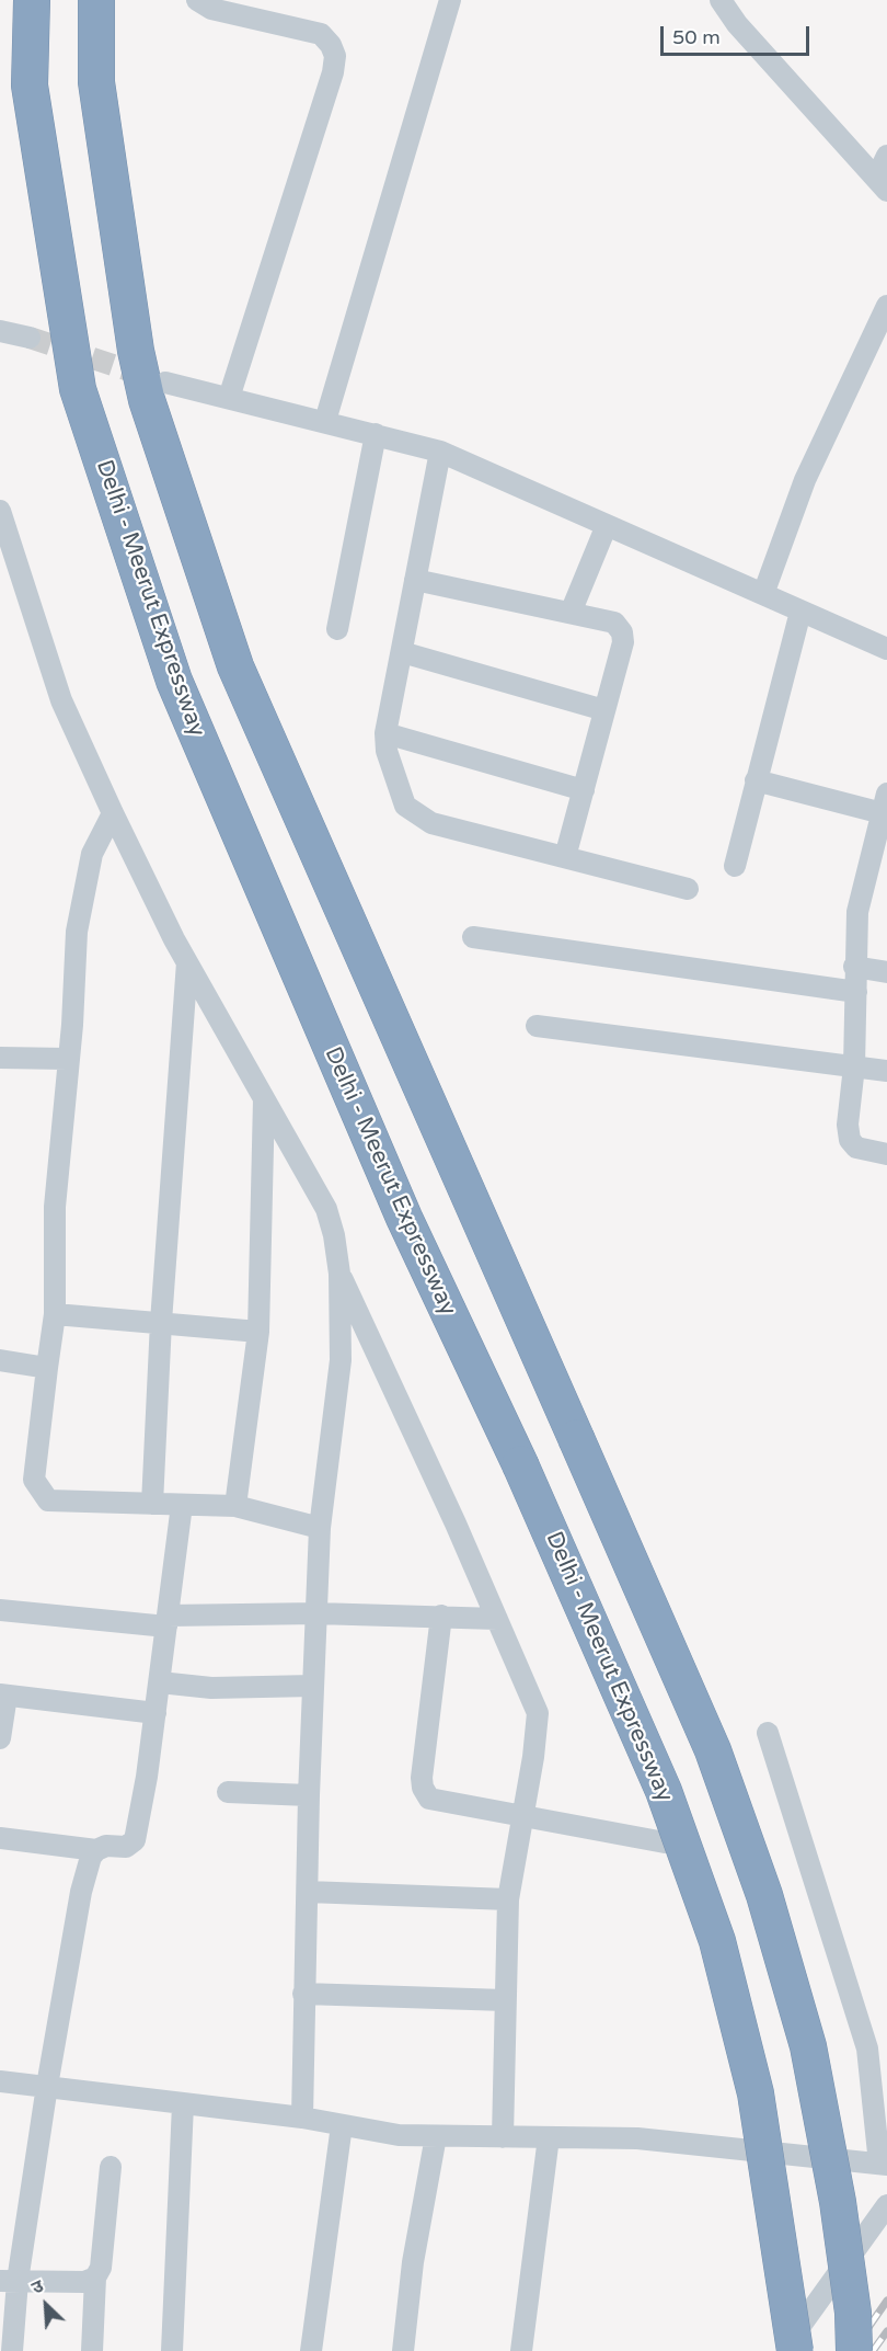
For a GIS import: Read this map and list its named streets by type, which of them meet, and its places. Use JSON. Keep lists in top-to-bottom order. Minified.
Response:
{"streets":{"highway":["Delhi - Meerut Expressway"]},"scale_bar":"50 m","north":"top left"}
